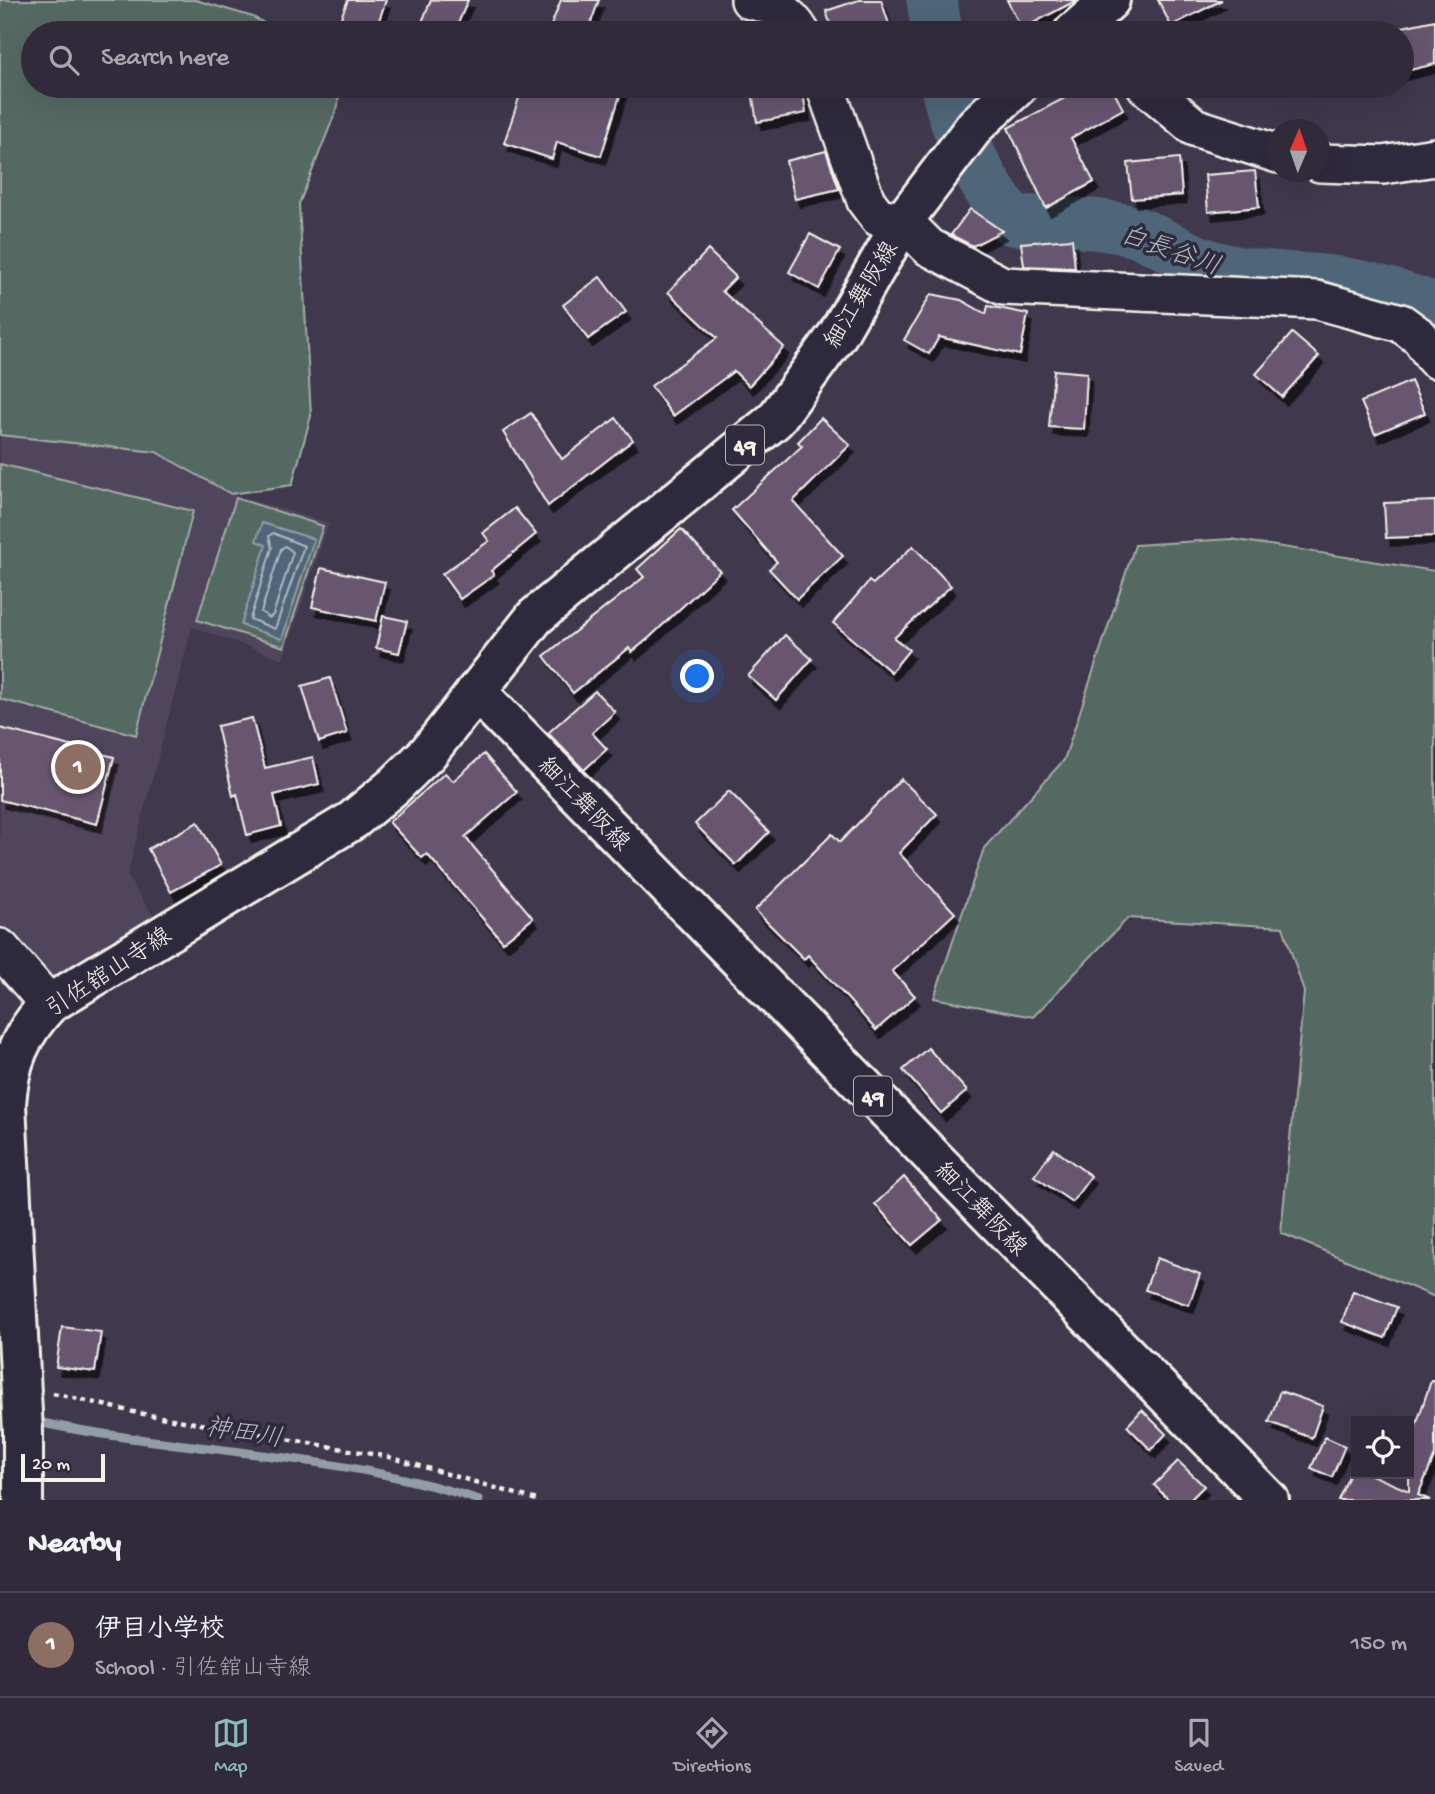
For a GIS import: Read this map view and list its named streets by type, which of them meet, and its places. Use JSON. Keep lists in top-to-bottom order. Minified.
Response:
{"streets":{"main road":["細江舞阪線","49","引佐舘山寺線"]},"crossings":[["細江舞阪線","引佐舘山寺線"]],"water":["白長谷川","神田川"],"scale_bar":"20 m","north":"top","page":{"search":"Search here","pins":"1","scale":"20 m","heading":"Nearby","list":[{"mark":"1","name":"伊目小学校","note":"School · 引佐舘山寺線","value":"150 m"}],"nav":["Map","Directions","Saved"]}}
